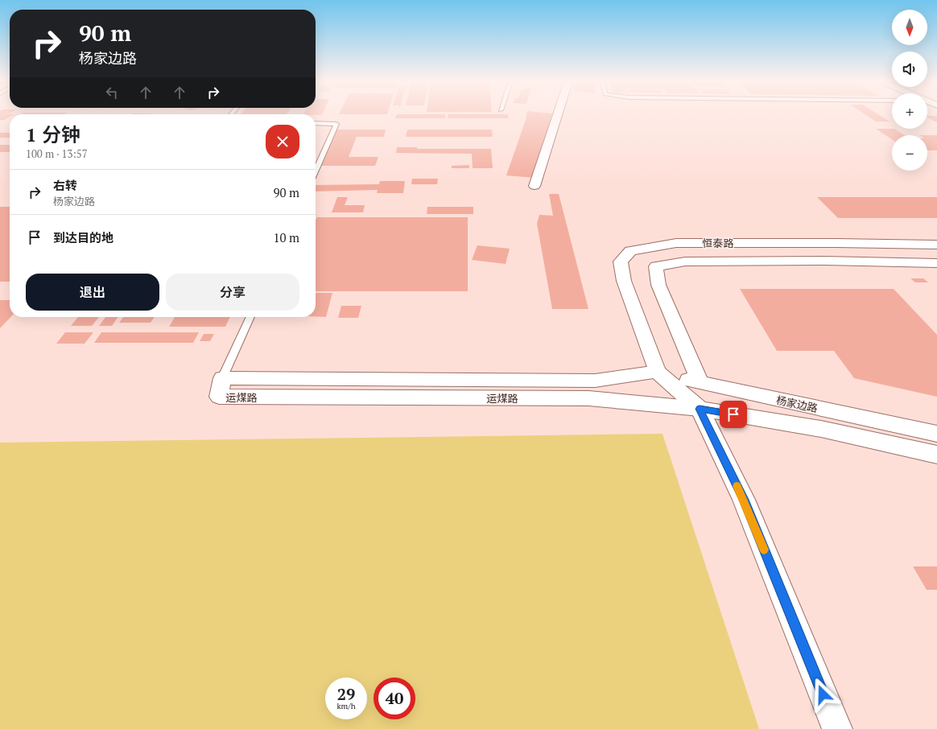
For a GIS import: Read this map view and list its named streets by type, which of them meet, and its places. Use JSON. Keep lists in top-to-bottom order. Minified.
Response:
{"streets":{"street":["恒泰路","运煤路","杨家边路"]},"crossings":[["恒泰路","运煤路"],["恒泰路","杨家边路"],["运煤路","杨家边路"]],"north":"bottom","page":{"map_buttons":["+","−"],"turn":["90 m","杨家边路"],"heading":["1 分钟","100 m · 13:57"],"list":[{"name":"右转","note":"杨家边路","value":"90 m"},{"name":"到达目的地","value":"10 m"}],"buttons":["退出","分享"],"speed":"29 km/h","limit":"40"}}
